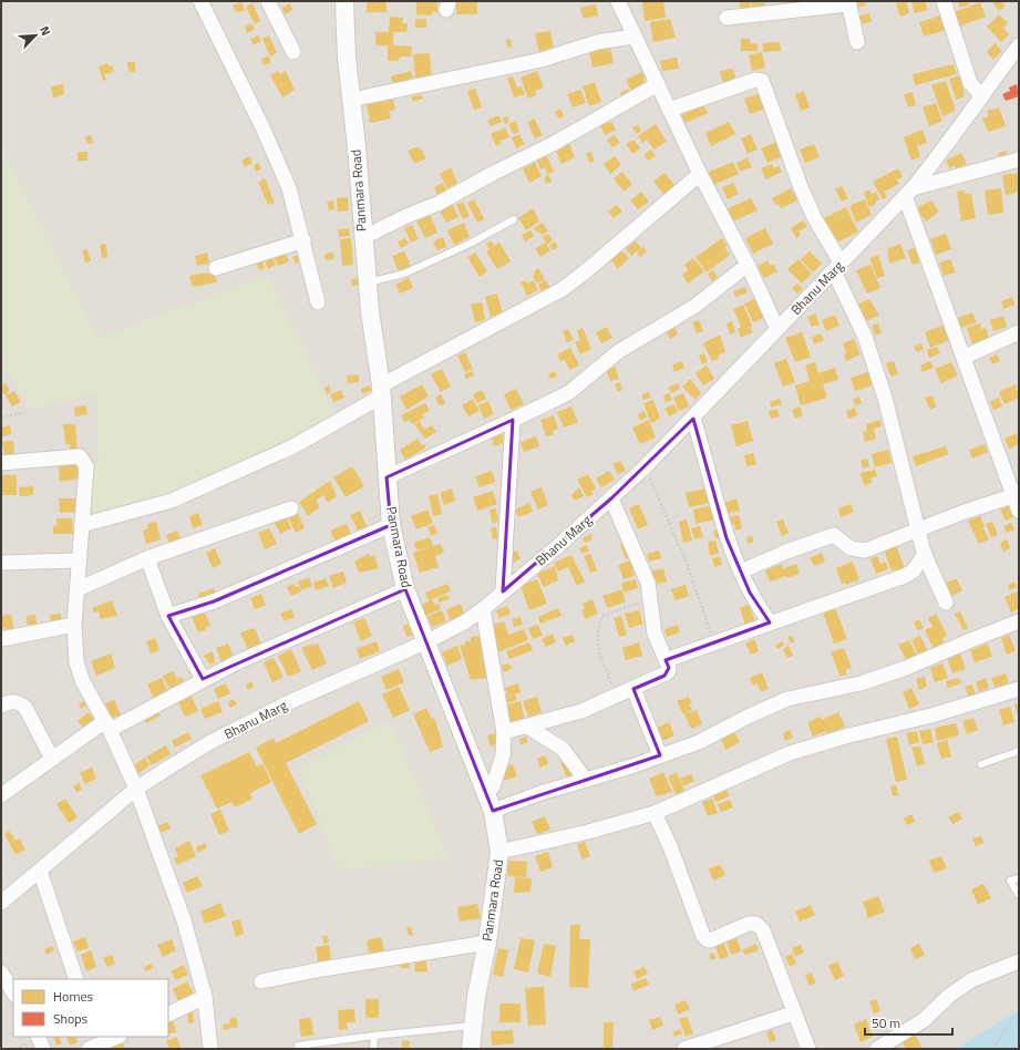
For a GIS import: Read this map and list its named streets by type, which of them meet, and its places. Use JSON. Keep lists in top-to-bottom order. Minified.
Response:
{"streets":{"street":["Panmara Road","Bhanu Marg"]},"crossings":[["Panmara Road","Bhanu Marg"]],"legend":["Homes","Shops"],"scale_bar":"50 m","north":"top right"}
